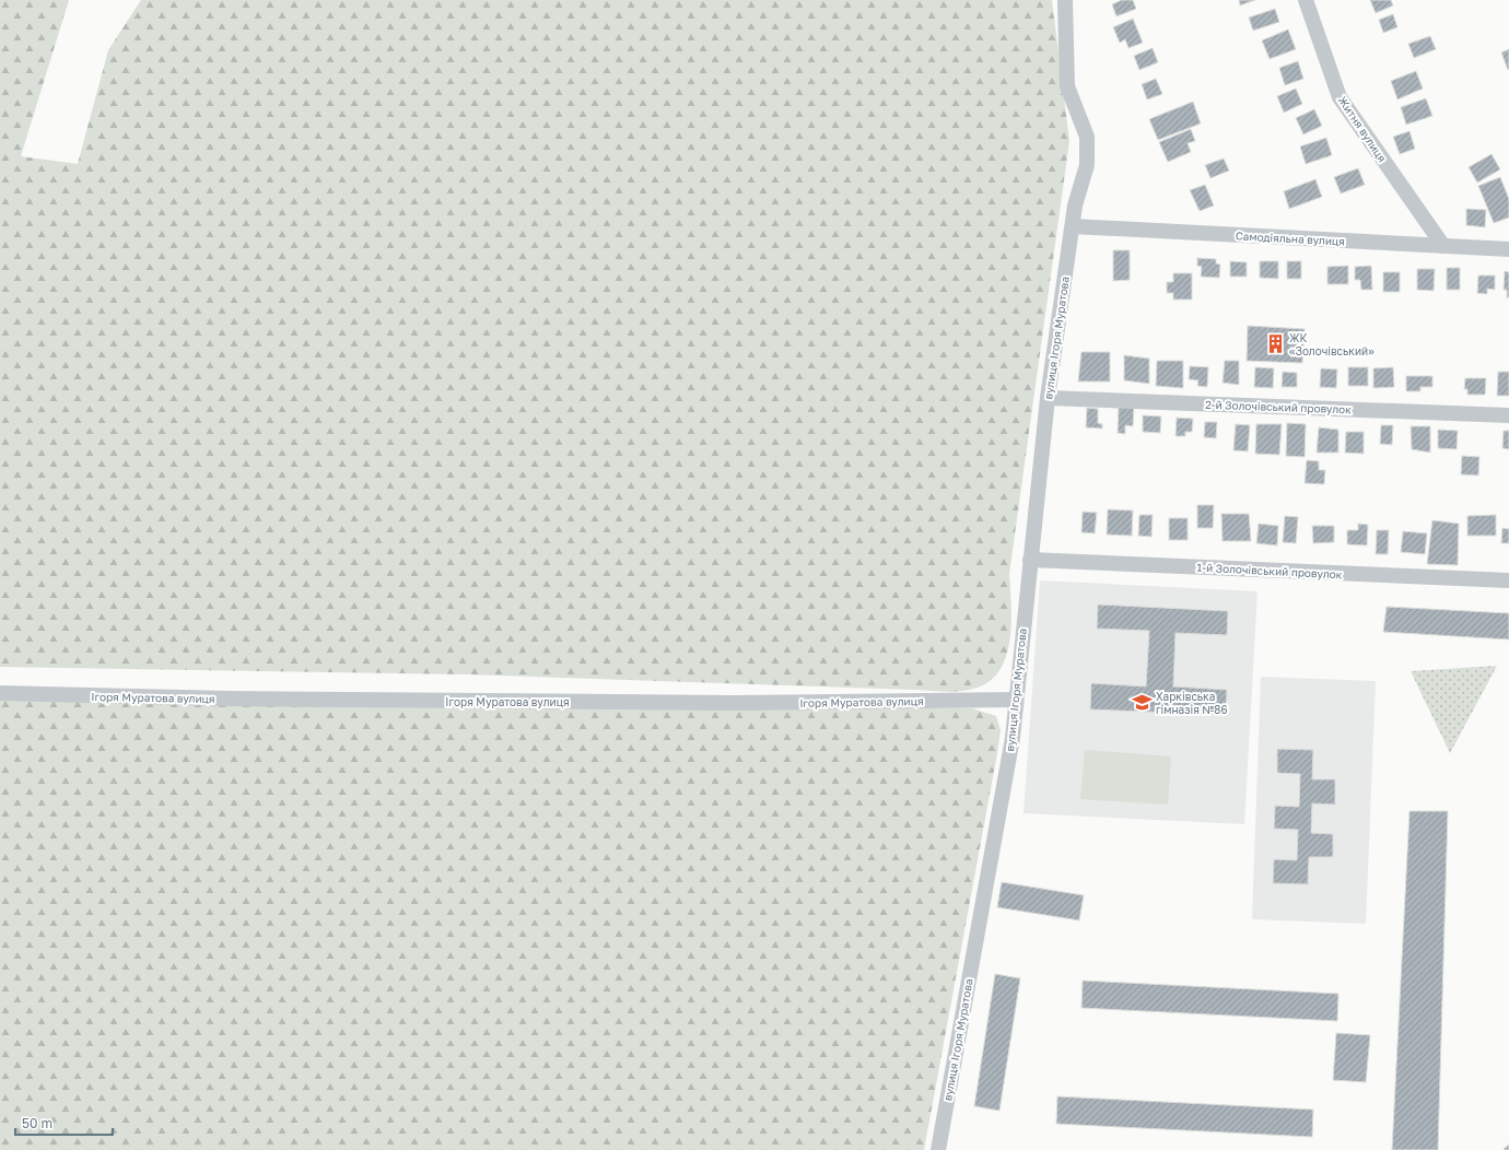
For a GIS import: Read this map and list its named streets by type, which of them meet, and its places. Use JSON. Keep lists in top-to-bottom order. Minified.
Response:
{"streets":{"street":["Житня вулиця","Самодіяльна вулиця","вулиця Ігоря Муратова","2-й Золочівський провулок","1-й Золочівський провулок","Ігоря Муратова вулиця"]},"crossings":[["Житня вулиця","Самодіяльна вулиця"],["Самодіяльна вулиця","вулиця Ігоря Муратова"],["вулиця Ігоря Муратова","2-й Золочівський провулок"],["вулиця Ігоря Муратова","1-й Золочівський провулок"],["вулиця Ігоря Муратова","Ігоря Муратова вулиця"]],"places":{"building":["ЖК «Золочівський»"],"school or university":["Харківська гімназія №86"]},"scale_bar":"50 m"}
